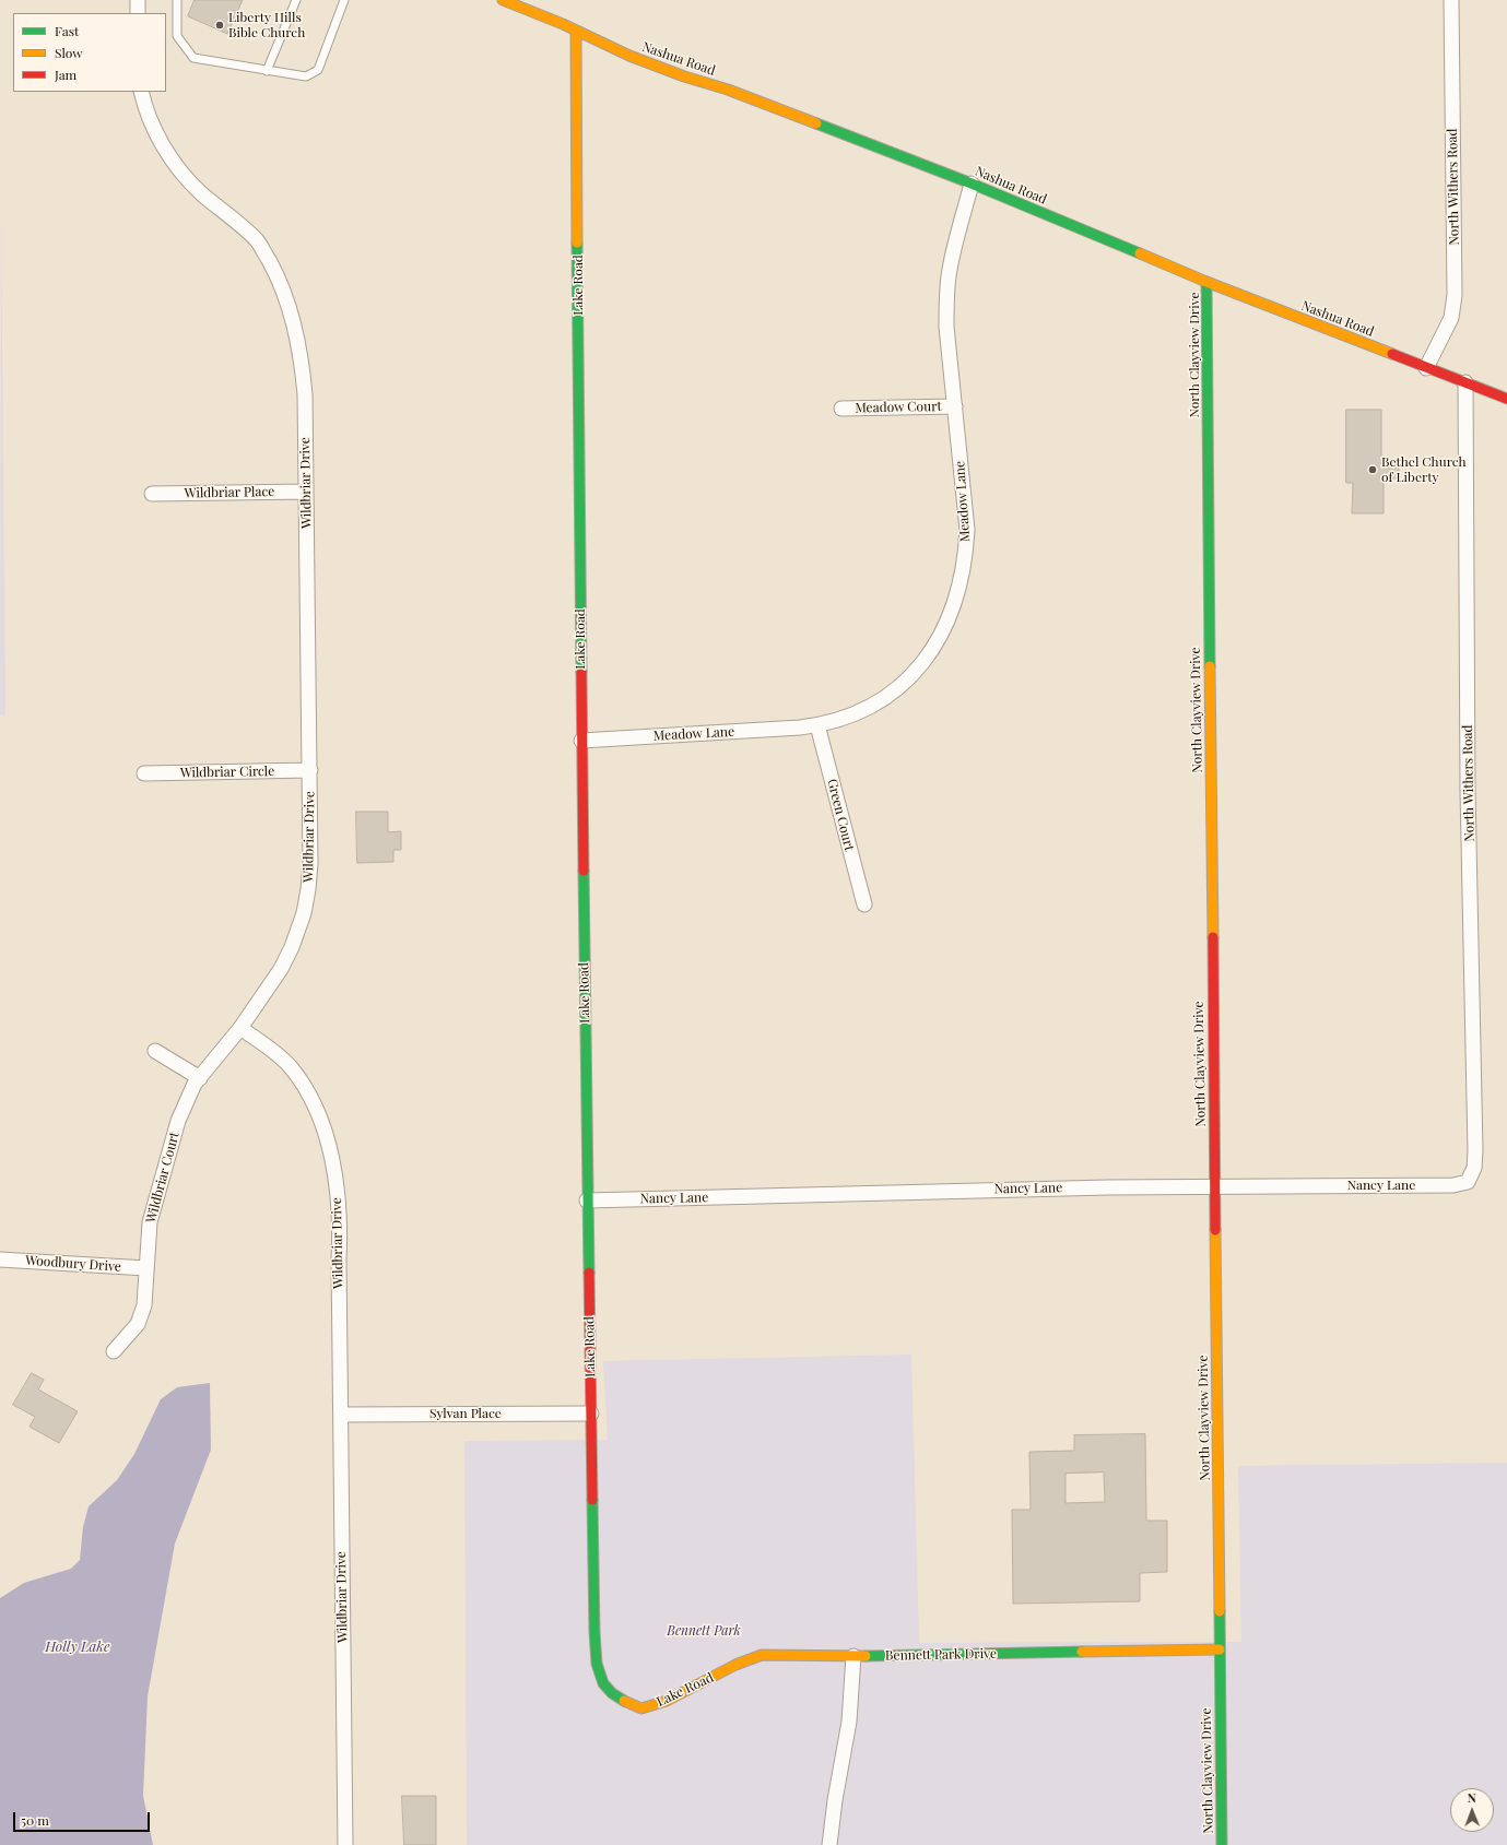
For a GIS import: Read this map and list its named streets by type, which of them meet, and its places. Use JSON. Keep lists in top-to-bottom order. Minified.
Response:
{"streets":{"street":["Nashua Road","North Withers Road","Lake Road","North Clayview Drive","Meadow Court","Wildbriar Drive","Wildbriar Place","Meadow Lane","Wildbriar Circle","Green Court","Wildbriar Court","Nancy Lane","Woodbury Drive","Sylvan Place","Bennett Park Drive"]},"crossings":[["Nashua Road","North Withers Road"],["Nashua Road","Lake Road"],["Nashua Road","North Clayview Drive"],["Nashua Road","Meadow Lane"],["North Withers Road","Nancy Lane"],["Lake Road","Meadow Lane"],["Lake Road","Nancy Lane"],["Lake Road","Sylvan Place"],["Lake Road","Bennett Park Drive"],["North Clayview Drive","Nancy Lane"],["North Clayview Drive","Bennett Park Drive"],["Meadow Court","Meadow Lane"],["Wildbriar Drive","Wildbriar Place"],["Wildbriar Drive","Wildbriar Circle"],["Wildbriar Drive","Wildbriar Court"],["Wildbriar Drive","Sylvan Place"],["Meadow Lane","Green Court"],["Wildbriar Court","Woodbury Drive"]],"water":["Holly Lake"],"parks":["Bennett Park"],"places":["Liberty Hills Bible Church","Bethel Church of Liberty"],"legend":["Fast","Slow","Jam"],"scale_bar":"50 m","north":"top"}
